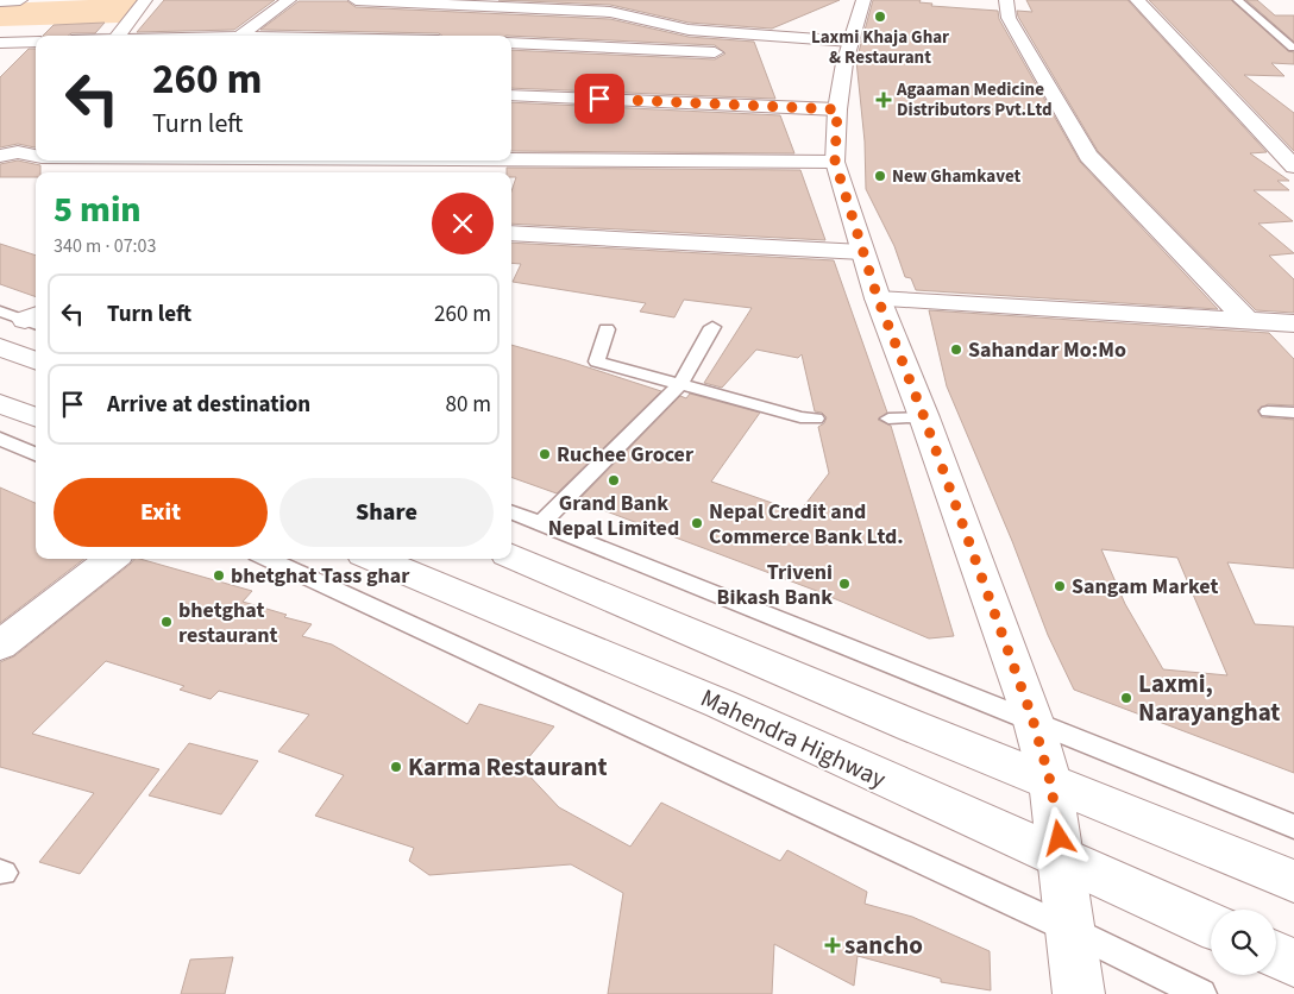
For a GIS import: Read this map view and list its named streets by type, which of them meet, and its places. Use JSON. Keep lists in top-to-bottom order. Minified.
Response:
{"streets":{"main road":["Mahendra Highway"]},"places":{"other":["Laxmi Khaja Ghar & Restaurant","New Ghamkavet","Sahandar Mo:Mo","Ruchee Grocer","Grand Bank Nepal Limited","Nepal Credit and Commerce Bank Ltd.","bhetghat Tass ghar","Triveni Bikash Bank","Sangam Market","bhetghat restaurant","Laxmi, Narayanghat","Karma Restaurant"],"health":["Agaaman Medicine Distributors Pvt.Ltd","sancho"]},"page":{"turn":["260 m","Turn left"],"heading":["5 min","340 m · 07:03"],"list":[{"name":"Turn left","value":"260 m"},{"name":"Arrive at destination","value":"80 m"}],"buttons":["Exit","Share"]}}
